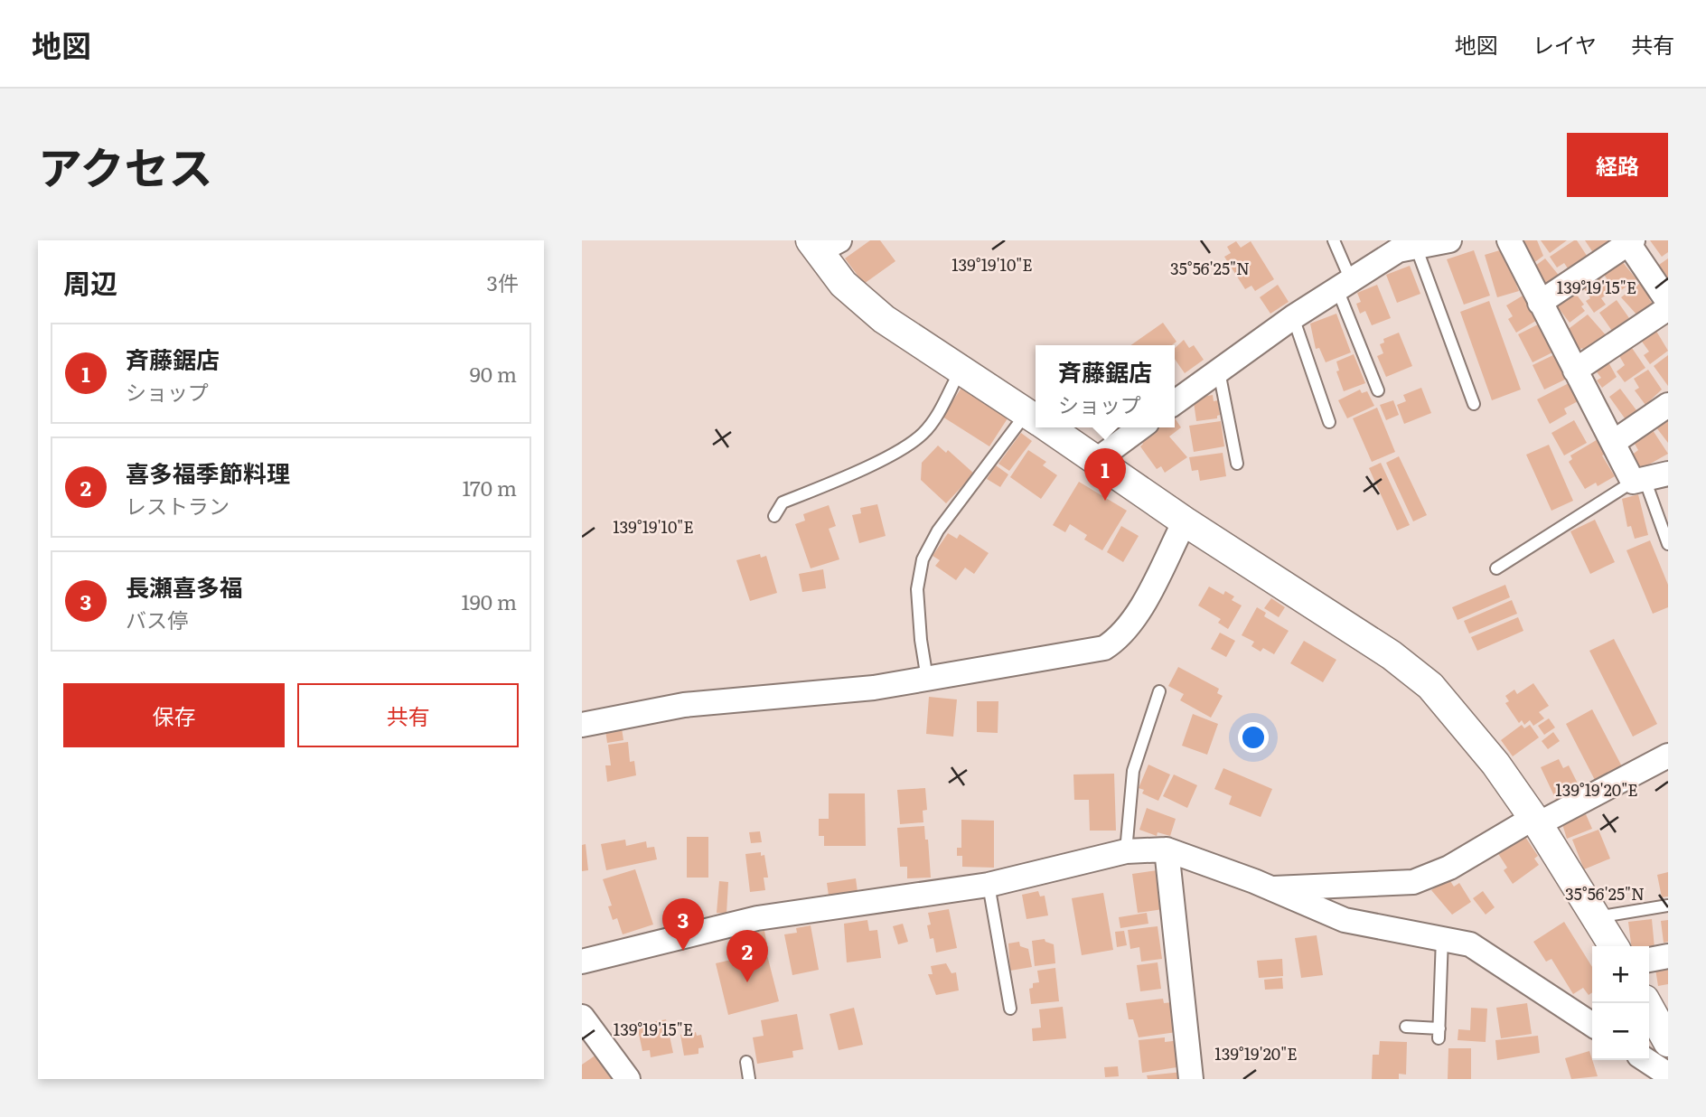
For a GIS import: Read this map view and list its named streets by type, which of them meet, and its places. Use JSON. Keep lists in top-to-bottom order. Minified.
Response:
{"page":{"header":"地図","nav":["地図","レイヤ","共有"],"title":"アクセス","buttons":["経路",["保存","共有"]],"heading":["周辺","3件"],"list":[{"mark":"1","name":"斉藤鋸店","note":"ショップ","value":"90 m"},{"mark":"2","name":"喜多福季節料理","note":"レストラン","value":"170 m"},{"mark":"3","name":"長瀬喜多福","note":"バス停","value":"190 m"}],"popup":["斉藤鋸店","ショップ"],"pins":["1","3","2"],"map_buttons":["+","−"]},"coordinates":["139°19'10\"E","35°56'25\"N","139°19'15\"E","139°19'20\"E"]}
